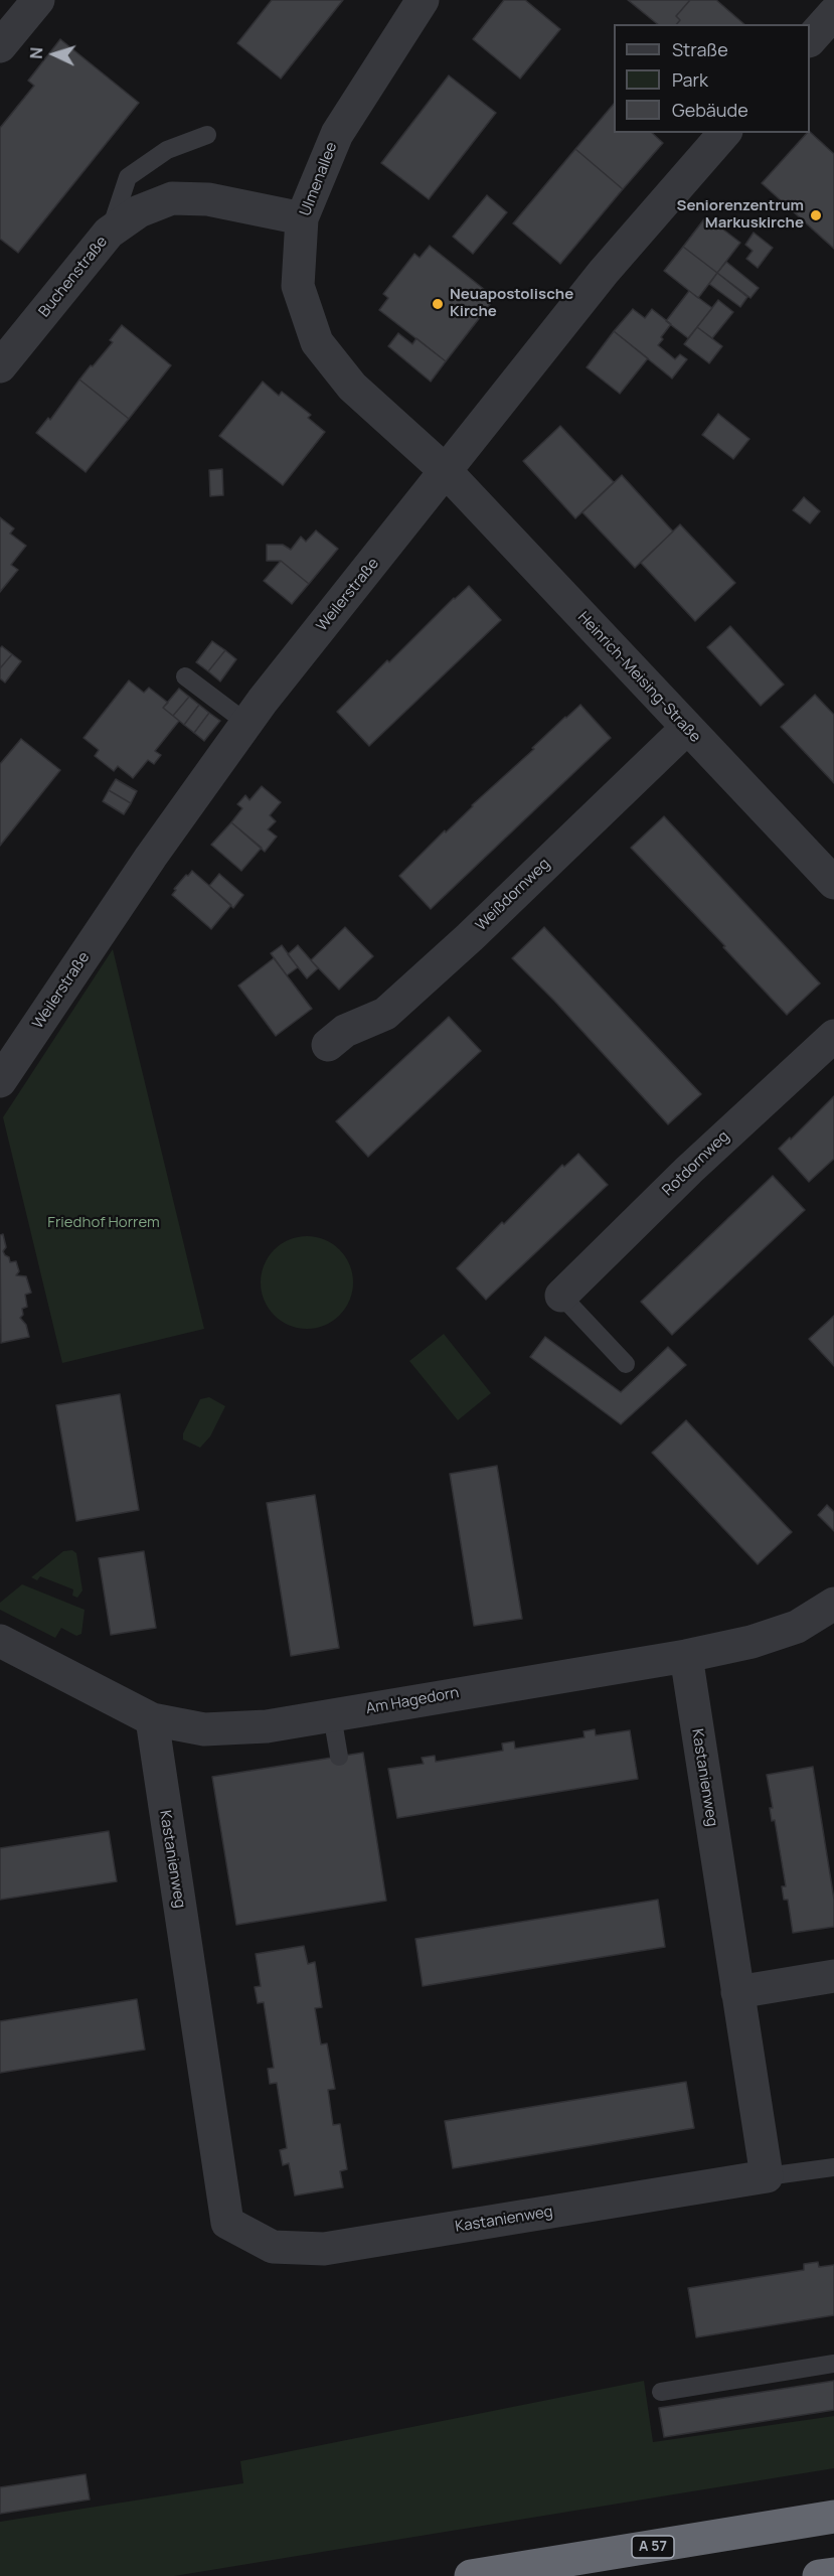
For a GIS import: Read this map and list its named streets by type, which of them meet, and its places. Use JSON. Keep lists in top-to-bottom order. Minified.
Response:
{"streets":{"highway":["A 57"],"street":["Ulmenallee","Buchenstraße","Weilerstraße","Heinrich-Meising-Straße","Weißdornweg","Rotdornweg","Am Hagedorn","Kastanienweg"]},"crossings":[["Ulmenallee","Buchenstraße"],["Ulmenallee","Weilerstraße"],["Ulmenallee","Heinrich-Meising-Straße"],["Weilerstraße","Heinrich-Meising-Straße"],["Heinrich-Meising-Straße","Weißdornweg"],["Am Hagedorn","Kastanienweg"]],"parks":["Friedhof Horrem"],"places":["Seniorenzentrum Markuskirche","Neuapostolische Kirche"],"legend":["Straße","Park","Gebäude"],"north":"left"}
